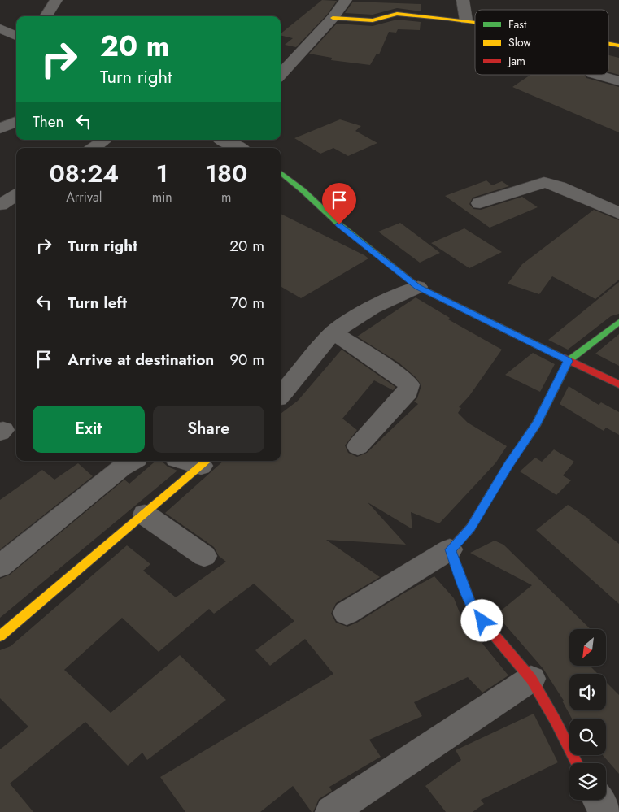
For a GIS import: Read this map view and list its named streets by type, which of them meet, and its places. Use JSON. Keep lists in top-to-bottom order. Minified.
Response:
{"legend":["Fast","Slow","Jam"],"north":"bottom left","page":{"turn":["20 m","Turn right"],"then":"Then","eta":["08:24","Arrival","1","min","180","m"],"list":[{"name":"Turn right","value":"20 m"},{"name":"Turn left","value":"70 m"},{"name":"Arrive at destination","value":"90 m"}],"buttons":["Exit","Share"]}}
